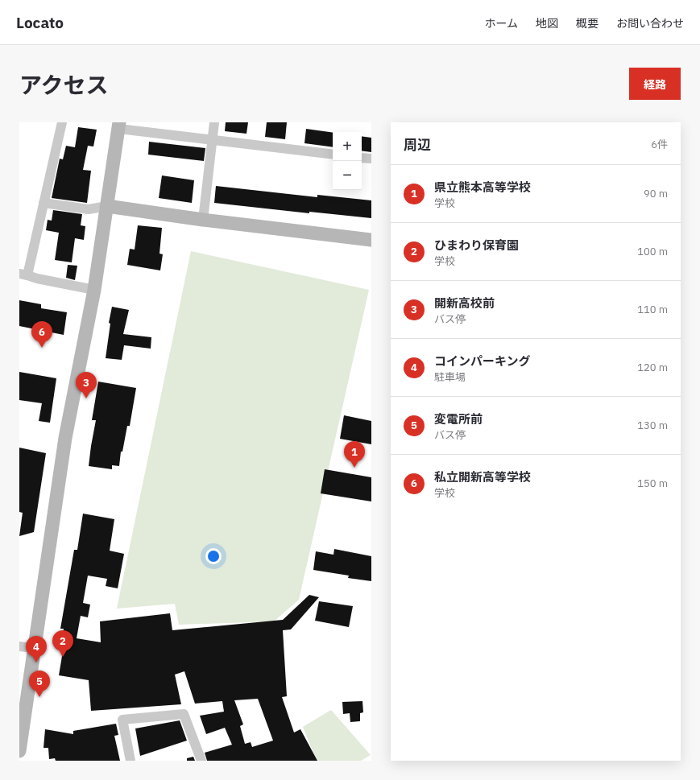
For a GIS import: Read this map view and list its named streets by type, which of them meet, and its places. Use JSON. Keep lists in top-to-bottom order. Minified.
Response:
{"page":{"header":"Locato","nav":["ホーム","地図","概要","お問い合わせ"],"title":"アクセス","buttons":"経路","heading":["周辺","6件"],"map_buttons":["+","−"],"list":[{"mark":"1","name":"県立熊本高等学校","note":"学校","value":"90 m"},{"mark":"2","name":"ひまわり保育園","note":"学校","value":"100 m"},{"mark":"3","name":"開新高校前","note":"バス停","value":"110 m"},{"mark":"4","name":"コインパーキング","note":"駐車場","value":"120 m"},{"mark":"5","name":"変電所前","note":"バス停","value":"130 m"},{"mark":"6","name":"私立開新高等学校","note":"学校","value":"150 m"}],"pins":["6","3","1","2","4","5"]}}
